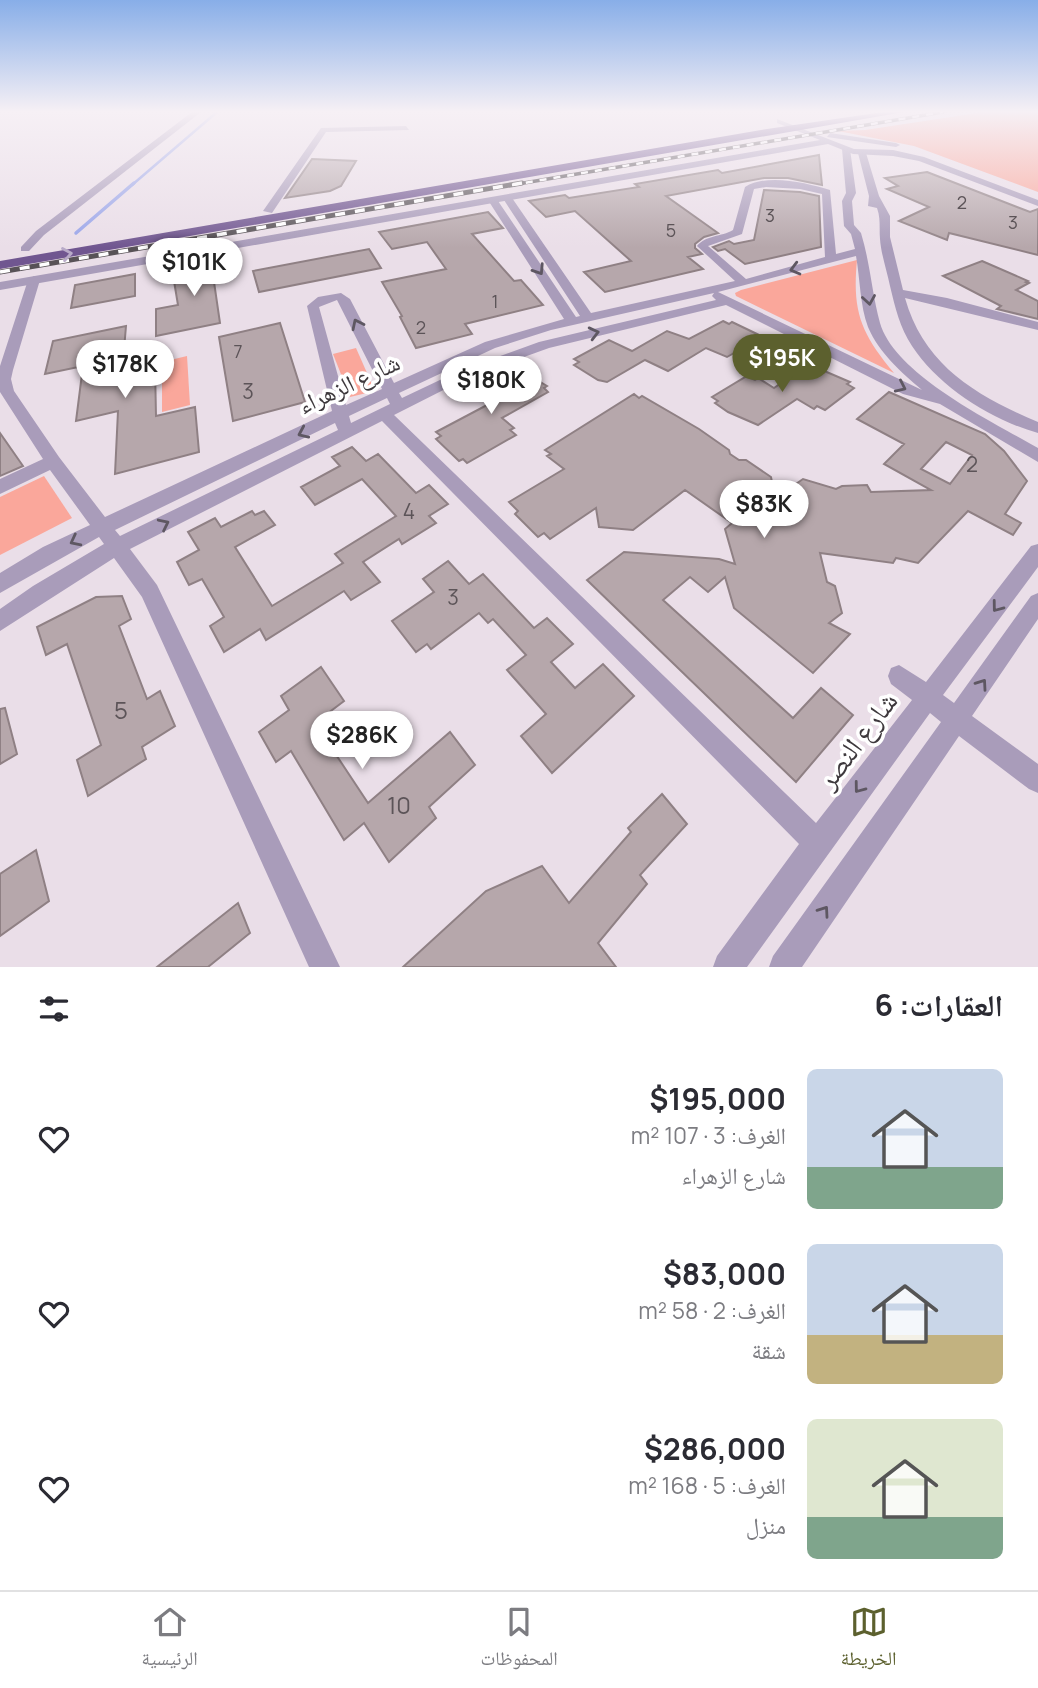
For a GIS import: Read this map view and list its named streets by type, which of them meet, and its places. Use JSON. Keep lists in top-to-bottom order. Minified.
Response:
{"streets":{"street":["شارع الزهراء","شارع النصر"]},"house_numbers":["2","3","3","5","1","2","7","3","2","4","3","5","10"],"page":{"price":["$101K","$195K","$178K","$180K","$83K","$286K"],"heading":"العقارات: 6","list":[{"name":"$195,000","note":"الغرف: 3 · 107 m² · شارع الزهراء"},{"name":"$83,000","note":"الغرف: 2 · 58 m² · شقة"},{"name":"$286,000","note":"الغرف: 5 · 168 m² · منزل"}],"tabs":["الخريطة","المحفوظات","الرئيسية"]}}
